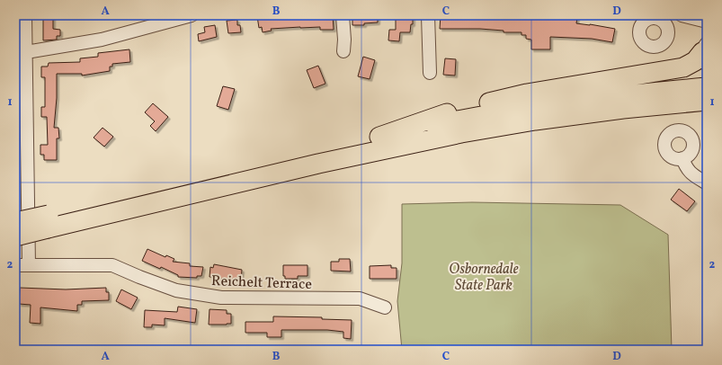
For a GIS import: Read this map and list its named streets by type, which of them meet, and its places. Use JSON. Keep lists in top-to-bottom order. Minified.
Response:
{"streets":{"street":["Reichelt Terrace"]},"parks":["Osbornedale State Park"],"grid":{"columns":["A","B","C","D"],"rows":["1","2"]}}
